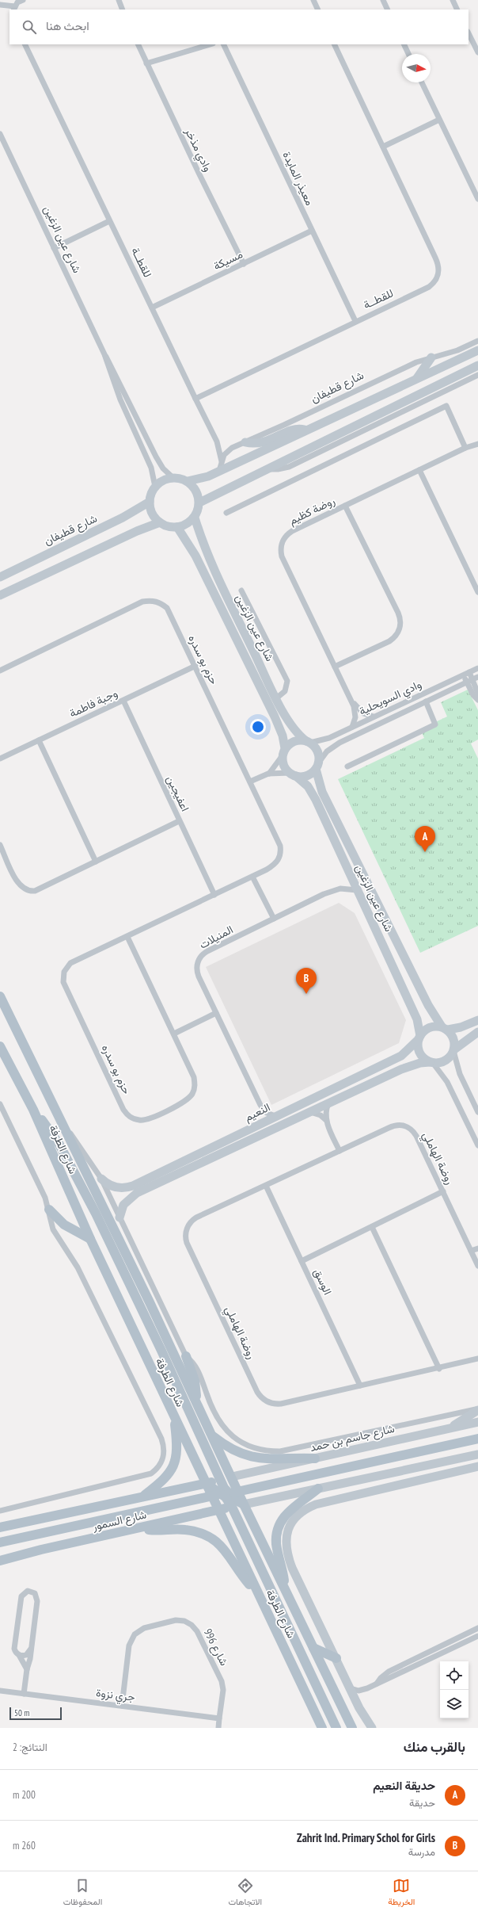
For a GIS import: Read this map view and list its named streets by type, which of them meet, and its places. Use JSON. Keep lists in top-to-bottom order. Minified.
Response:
{"streets":{"main road":["شارع الطرفة","شارع السمور"],"street":["وادي مذخر","معيذر المايدة","شارع عين الزغين","مسيكة","للقطــة","شارع قطيفان","روضة كظيم","حزم بو سدره","وادي السويحلية","وجبة فاطمة","اعفيجين","المنيلات","النعيم","روضة الهاملي","الوسق","شارع جاسم بن حمد","شارع 996","جري نزوة"]},"crossings":[["وادي مذخر","مسيكة"],["معيذر المايدة","مسيكة"],["معيذر المايدة","للقطــة"],["شارع عين الزغين","شارع قطيفان"],["شارع عين الزغين","وادي السويحلية"],["شارع عين الزغين","المنيلات"],["شارع عين الزغين","النعيم"],["مسيكة","للقطــة"],["للقطــة","شارع قطيفان"],["روضة كظيم","وادي السويحلية"],["حزم بو سدره","وجبة فاطمة"],["حزم بو سدره","اعفيجين"],["وجبة فاطمة","اعفيجين"],["المنيلات","النعيم"],["النعيم","شارع الطرفة"],["شارع الطرفة","شارع جاسم بن حمد"],["شارع الطرفة","شارع السمور"],["روضة الهاملي","الوسق"],["شارع جاسم بن حمد","شارع السمور"],["شارع 996","جري نزوة"]],"scale_bar":"50 m","north":"right","page":{"search":"ابحث هنا","pins":["A","B"],"scale":"50 m","heading":["بالقرب منك","النتائج: 2"],"list":[{"mark":"A","name":"حديقة النعيم","note":"حديقة","value":"200 m"},{"mark":"B","name":"Zahrit Ind. Primary Schol for Girls","note":"مدرسة","value":"260 m"}],"nav":["الخريطة","الاتجاهات","المحفوظات"]}}
